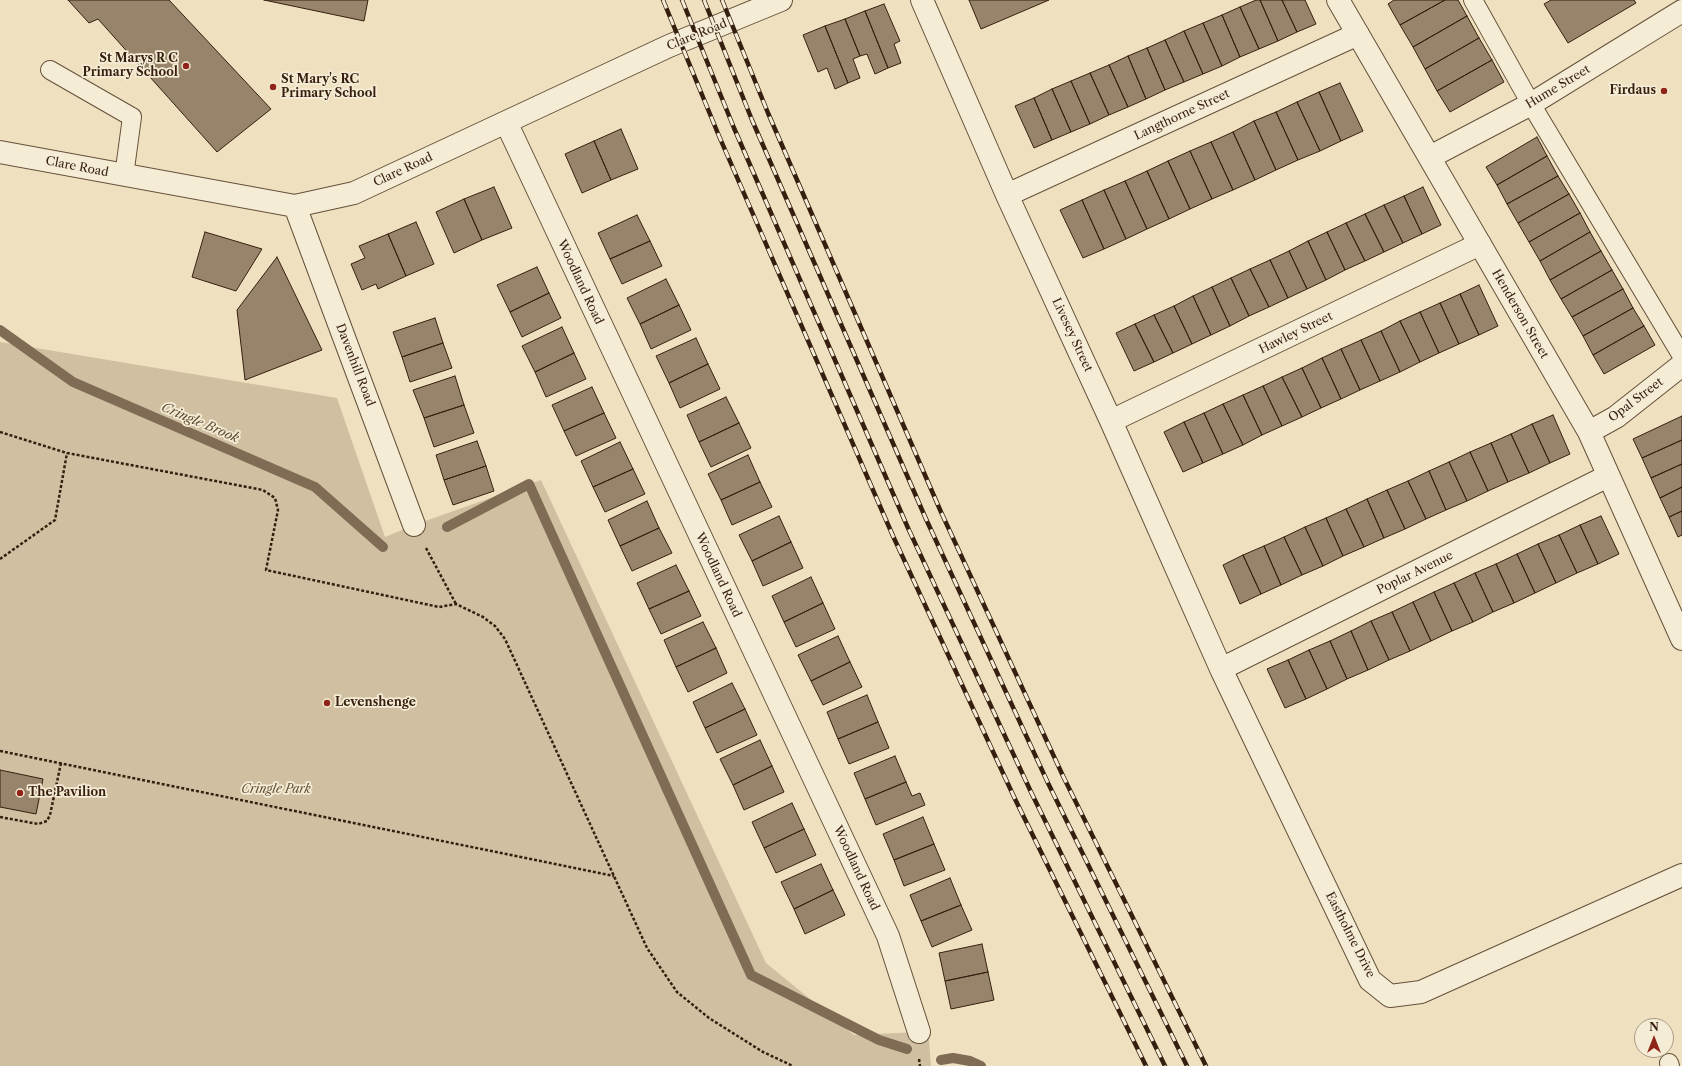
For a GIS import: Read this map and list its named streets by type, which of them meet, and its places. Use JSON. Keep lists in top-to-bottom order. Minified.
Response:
{"streets":{"street":["Clare Road","Hume Street","Langthorne Street","Woodland Road","Henderson Street","Hawley Street","Livesey Street","Davenhill Road","Opal Street","Poplar Avenue","Eastholme Drive"]},"crossings":[["Clare Road","Woodland Road"],["Clare Road","Davenhill Road"],["Hume Street","Henderson Street"],["Langthorne Street","Henderson Street"],["Langthorne Street","Livesey Street"],["Henderson Street","Hawley Street"],["Henderson Street","Opal Street"],["Henderson Street","Poplar Avenue"],["Hawley Street","Livesey Street"],["Livesey Street","Poplar Avenue"],["Livesey Street","Eastholme Drive"],["Poplar Avenue","Eastholme Drive"]],"water":["Cringle Brook"],"parks":["Cringle Park"],"places":["St Marys R C Primary School","St Mary's RC Primary School","Firdaus","Levenshenge","The Pavilion"],"north":"top"}
